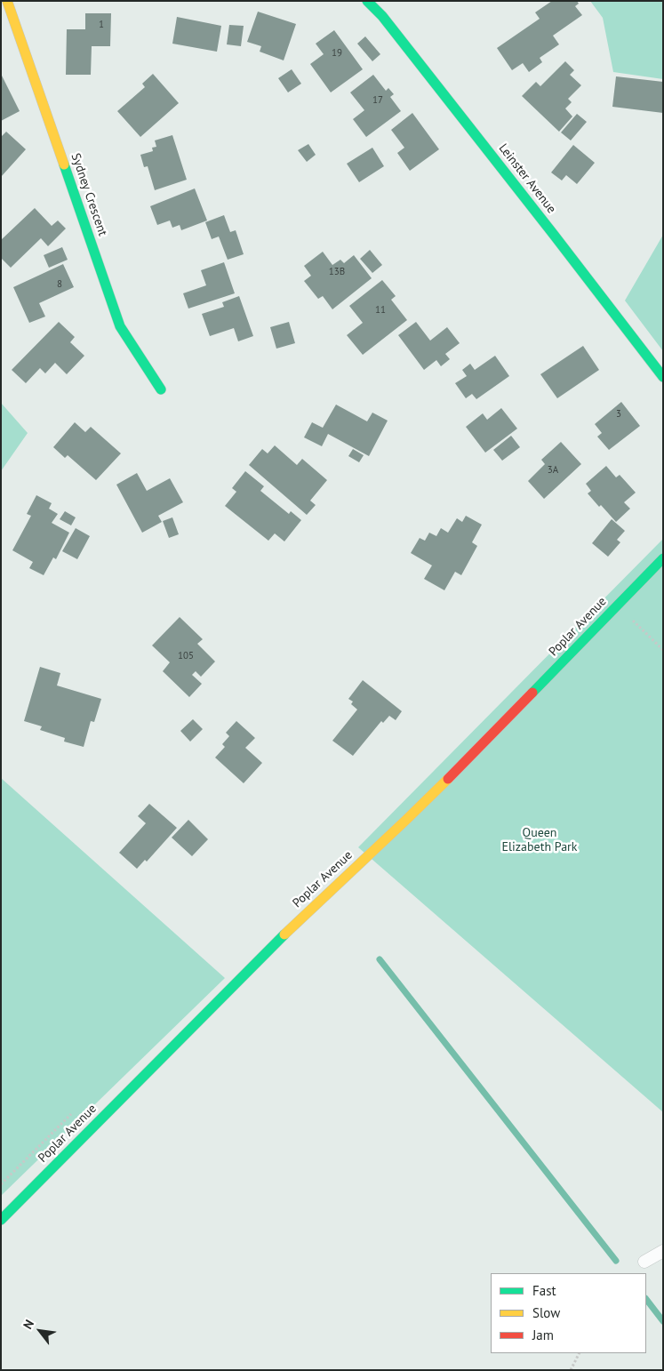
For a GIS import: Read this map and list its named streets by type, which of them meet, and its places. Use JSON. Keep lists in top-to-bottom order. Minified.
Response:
{"streets":{"main road":["Leinster Avenue","Sydney Crescent","Poplar Avenue"]},"parks":["Queen Elizabeth Park"],"house_numbers":["1","19","17","13B","8","11","3","3A","105"],"legend":["Fast","Slow","Jam"],"north":"top left"}
